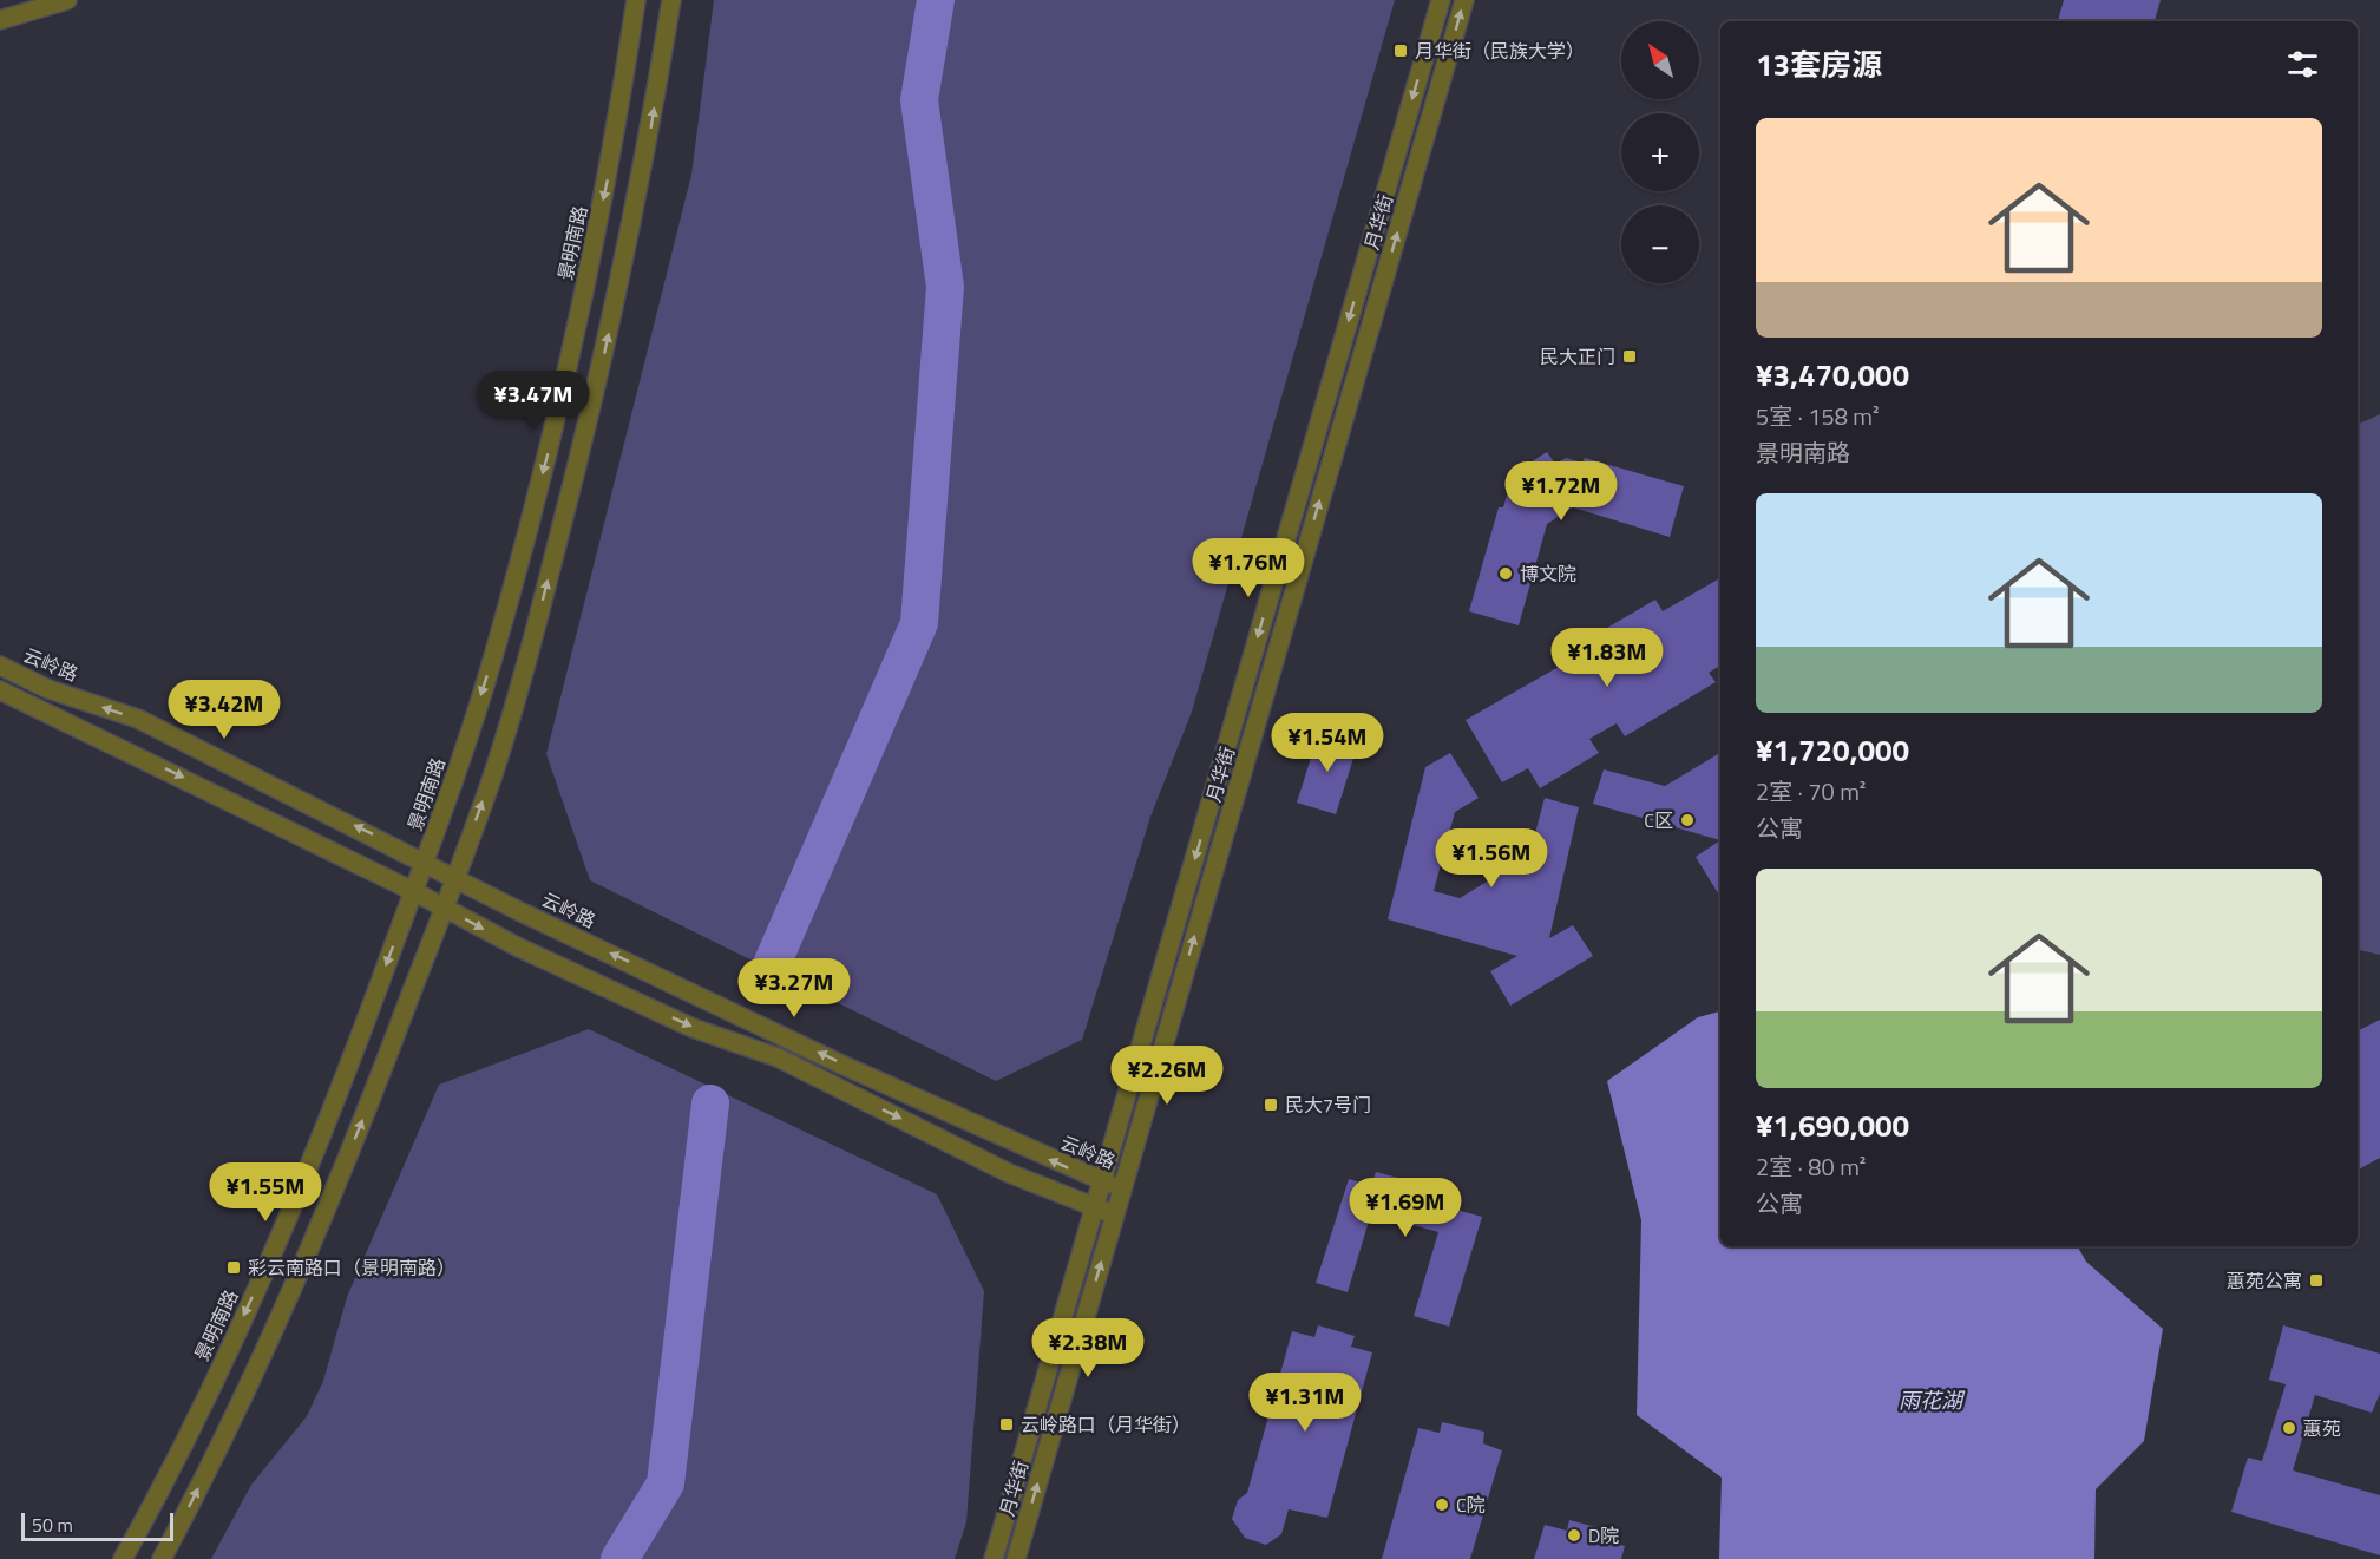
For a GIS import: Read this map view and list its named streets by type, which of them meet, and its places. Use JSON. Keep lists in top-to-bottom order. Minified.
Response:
{"streets":{"street":["月华街","景明南路","云岭路"]},"crossings":[["月华街","云岭路"],["景明南路","云岭路"]],"water":["雨花湖"],"places":{"transit":["月华街（民族大学）","民大正门","民大7号门","彩云南路口（景明南路）","蕙苑公寓","云岭路口（月华街）"],"other":["博文院","C区","蕙苑","C院","D院"]},"scale_bar":"50 m","north":"top left","page":{"map_buttons":["+","−"],"heading":"13套房源","list":[{"name":"¥3,470,000","note":"5室 · 158 m² · 景明南路"},{"name":"¥1,720,000","note":"2室 · 70 m² · 公寓"},{"name":"¥1,690,000","note":"2室 · 80 m² · 公寓"}],"price":["¥3.47M","¥1.72M","¥1.76M","¥1.83M","¥3.42M","¥1.54M","¥1.56M","¥3.27M","¥2.26M","¥1.55M","¥1.69M","¥2.38M","¥1.31M"],"scale":"50 m"}}
